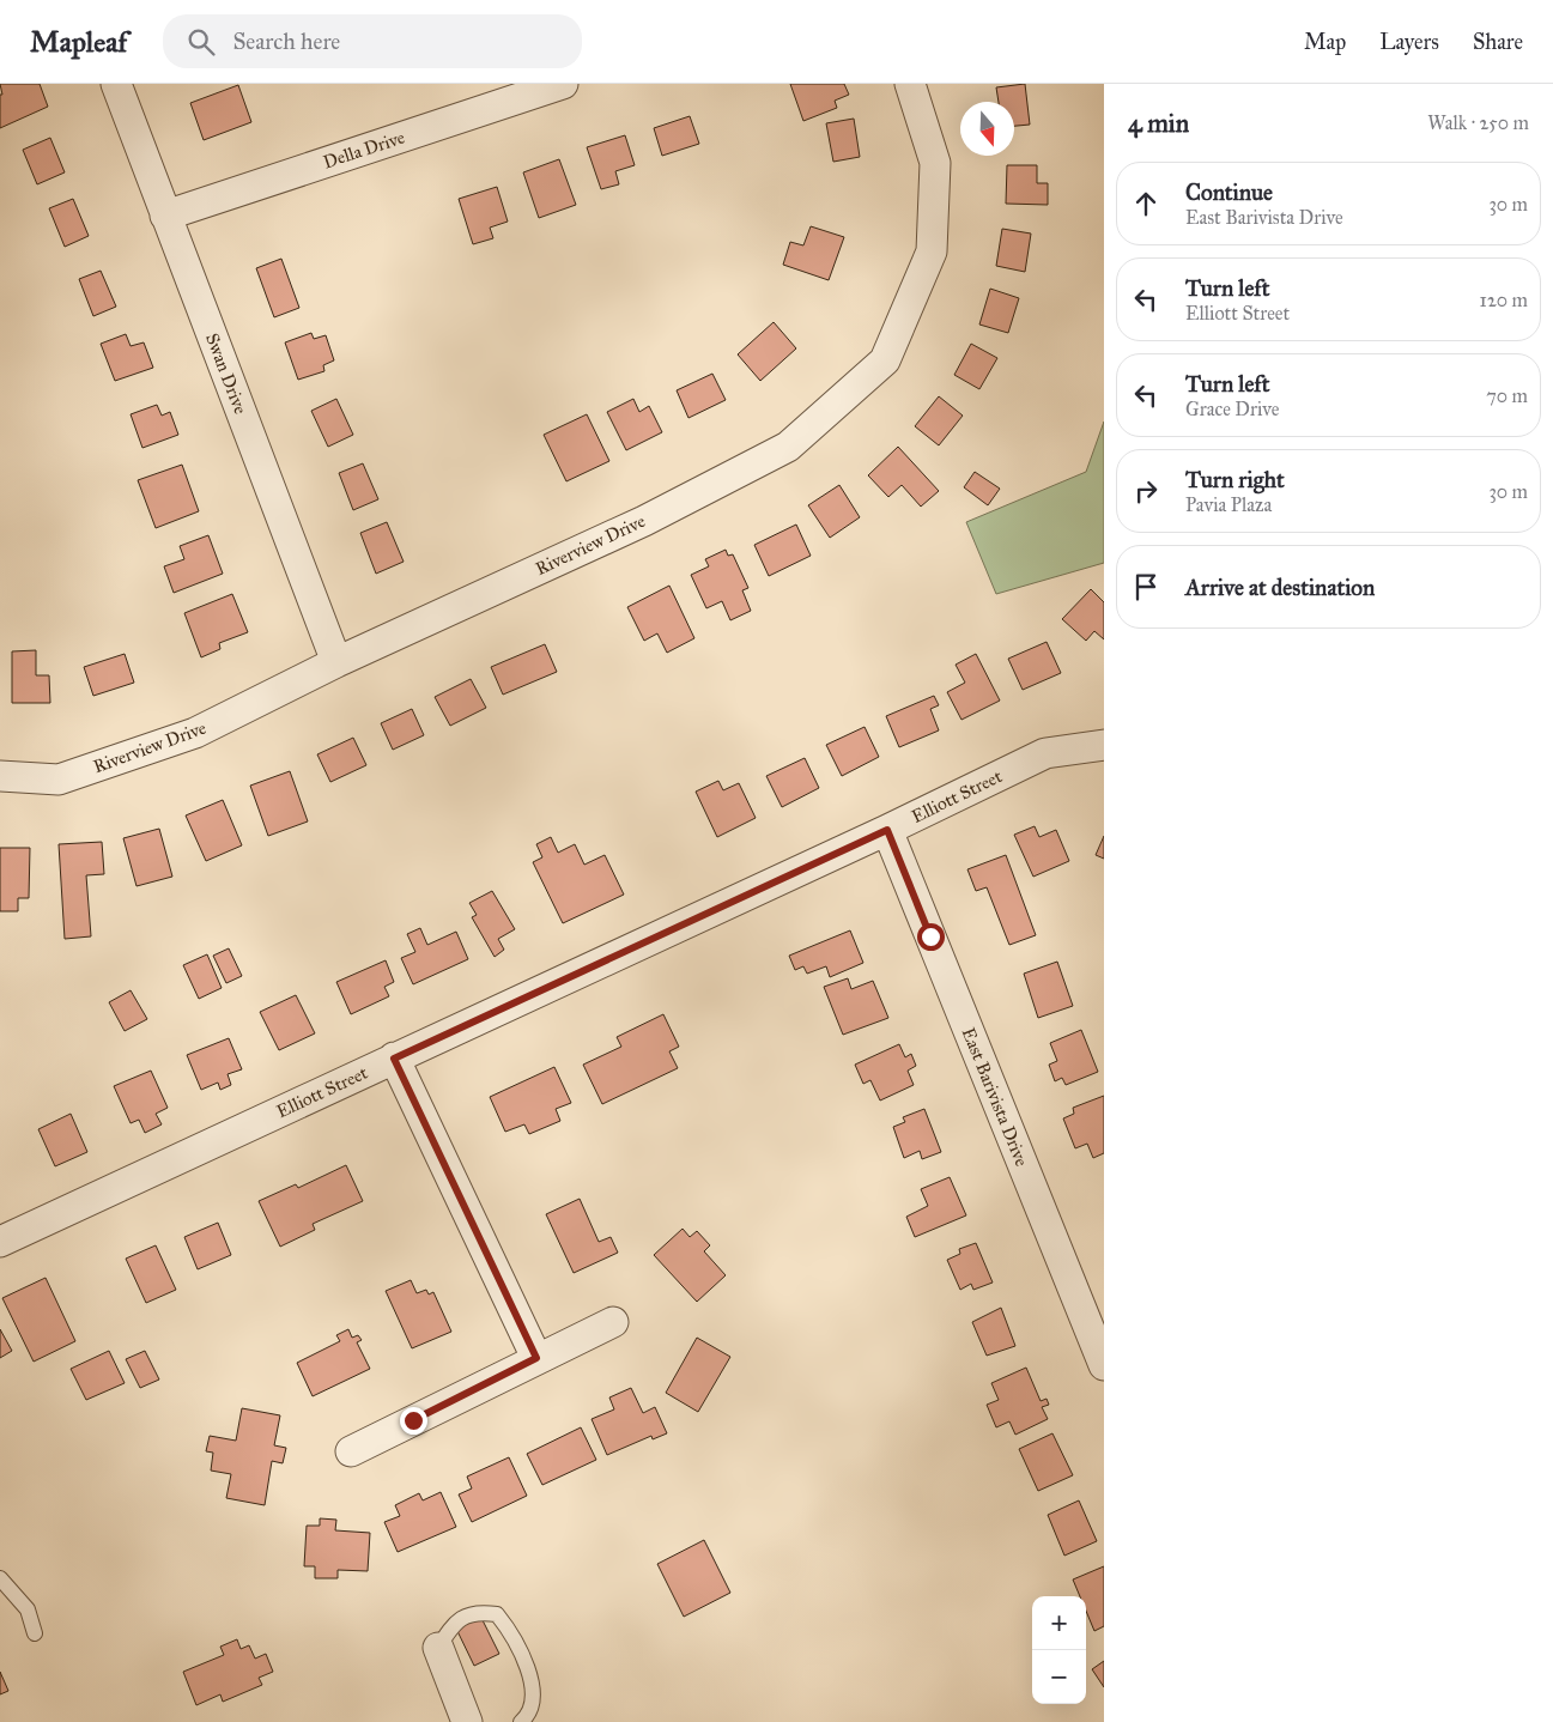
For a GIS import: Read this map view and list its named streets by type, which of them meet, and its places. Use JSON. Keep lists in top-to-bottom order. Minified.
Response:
{"streets":{"street":["Della Drive","Swan Drive","Riverview Drive","Elliott Street","East Barivista Drive"]},"crossings":[["Della Drive","Swan Drive"],["Swan Drive","Riverview Drive"],["Elliott Street","East Barivista Drive"]],"north":"bottom","page":{"header":"Mapleaf","search":"Search here","nav":["Map","Layers","Share"],"heading":["4 min","Walk · 250 m"],"list":[["Continue","East Barivista Drive","30 m"],["Turn left","Elliott Street","120 m"],["Turn left","Grace Drive","70 m"],["Turn right","Pavia Plaza","30 m"],"Arrive at destination"],"map_buttons":["+","−"]}}
